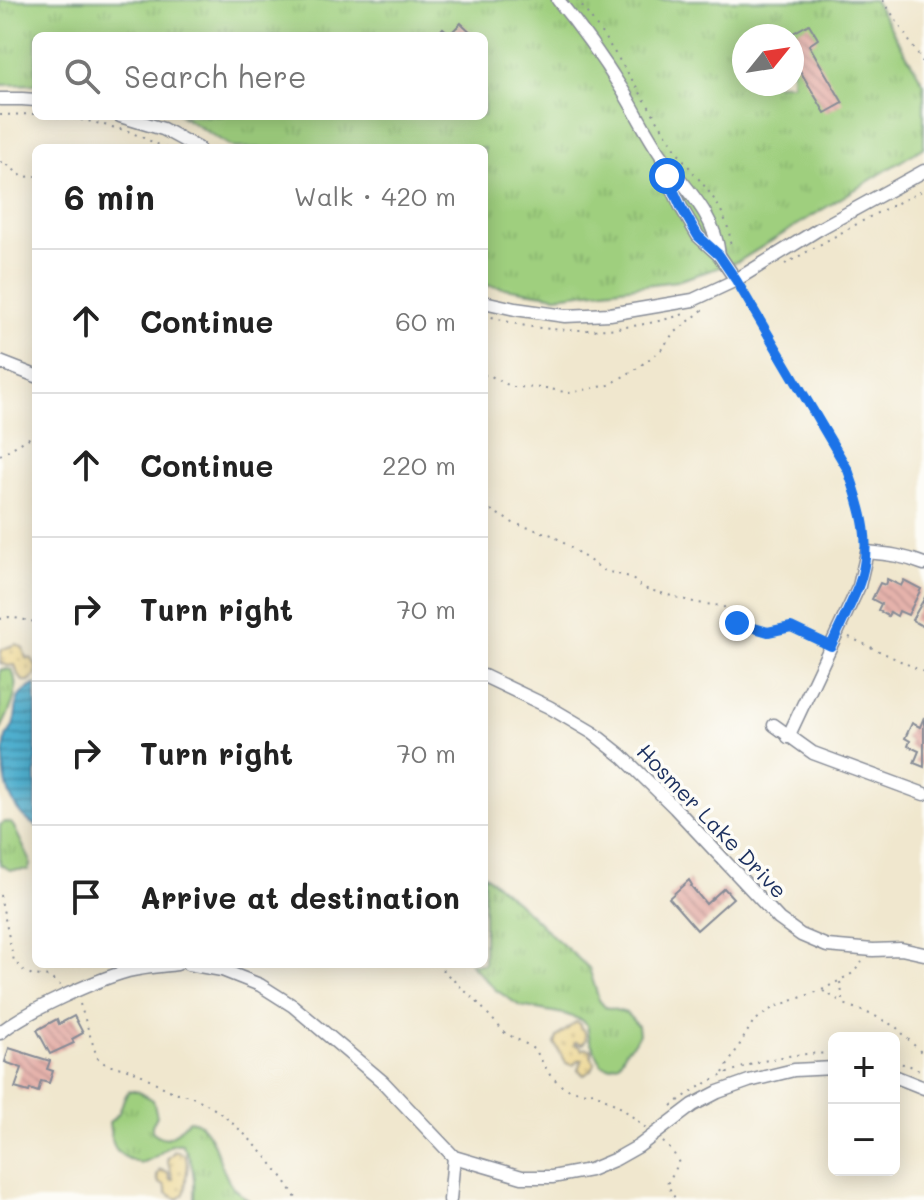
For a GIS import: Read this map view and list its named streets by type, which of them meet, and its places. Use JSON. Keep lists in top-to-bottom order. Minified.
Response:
{"streets":{"street":["Hosmer Lake Drive"]},"north":"top right","page":{"search":"Search here","heading":["6 min","Walk · 420 m"],"list":[["Continue","60 m"],["Continue","220 m"],["Turn right","70 m"],["Turn right","70 m"],"Arrive at destination"],"map_buttons":["+","−"]}}
